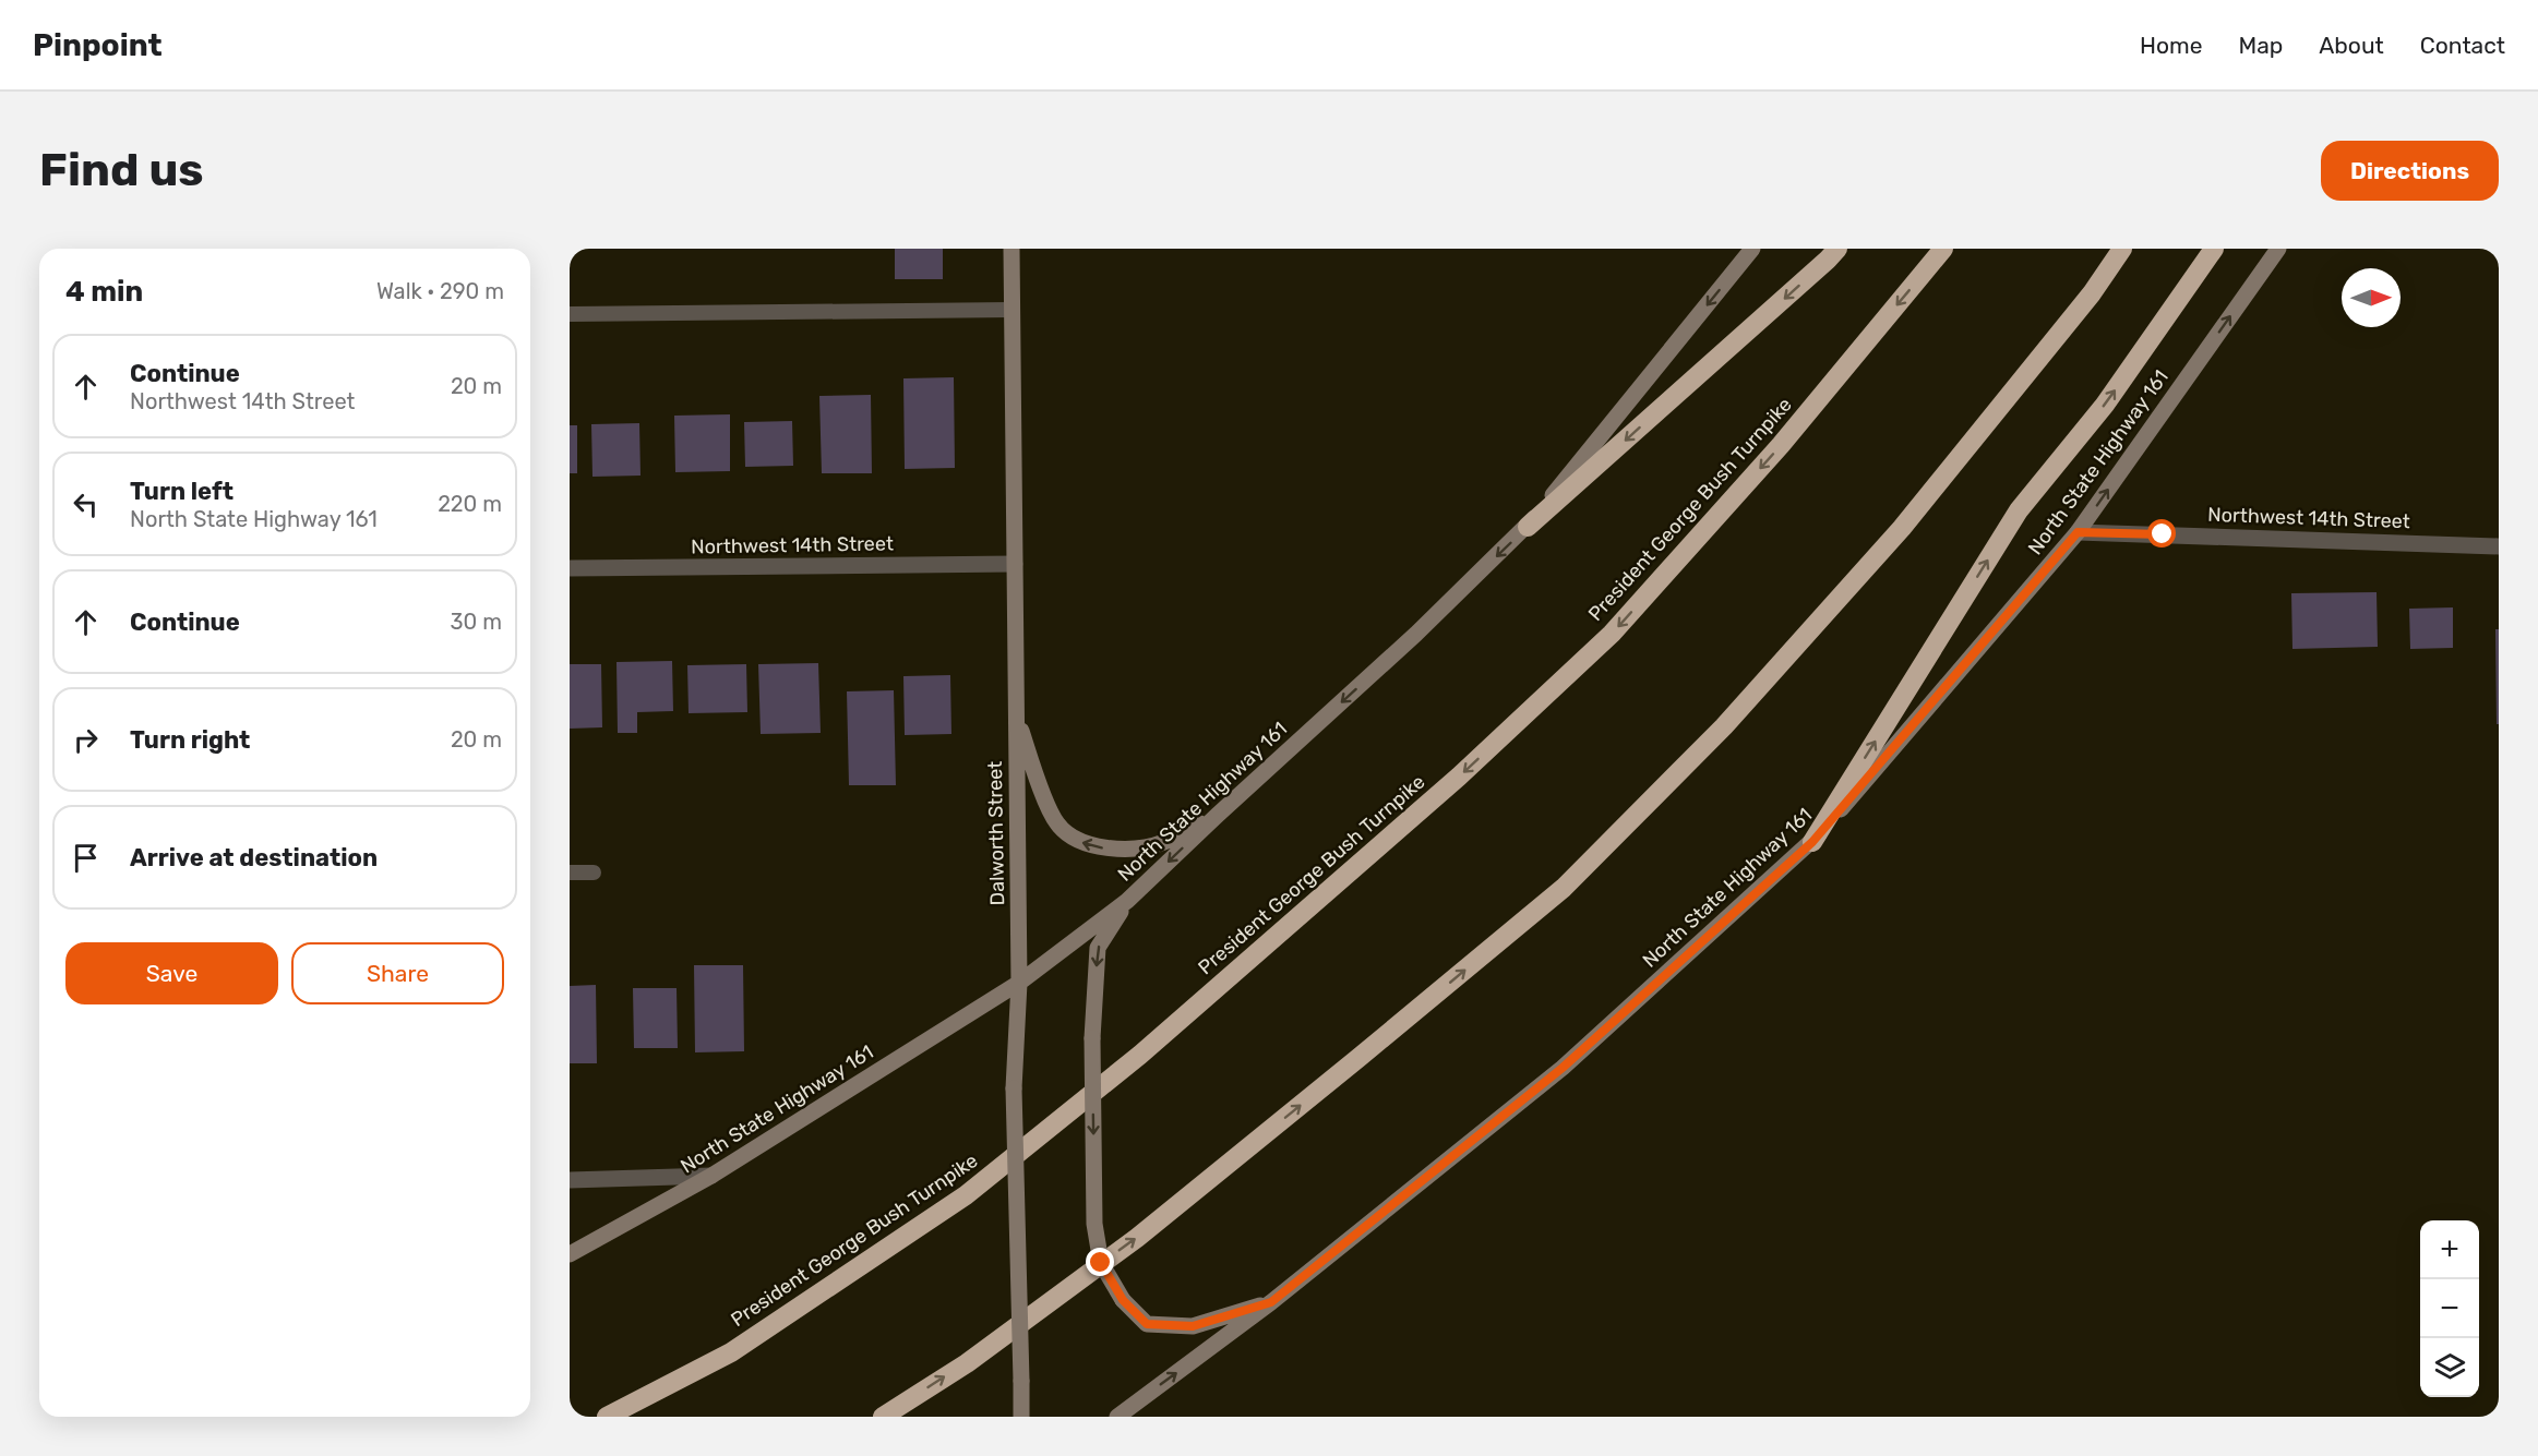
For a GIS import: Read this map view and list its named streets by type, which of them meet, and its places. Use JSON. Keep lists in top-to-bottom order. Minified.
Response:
{"streets":{"highway":["President George Bush Turnpike"],"main road":["North State Highway 161","Dalworth Street"],"street":["Northwest 14th Street"]},"crossings":[["North State Highway 161","Northwest 14th Street"],["North State Highway 161","Dalworth Street"],["Northwest 14th Street","Dalworth Street"]],"north":"right","page":{"header":"Pinpoint","nav":["Home","Map","About","Contact"],"buttons":["Directions",["Save","Share"]],"title":"Find us","heading":["4 min","Walk · 290 m"],"list":[["Continue","Northwest 14th Street","20 m"],["Turn left","North State Highway 161","220 m"],["Continue","30 m"],["Turn right","20 m"],"Arrive at destination"],"map_buttons":["+","−"]}}
